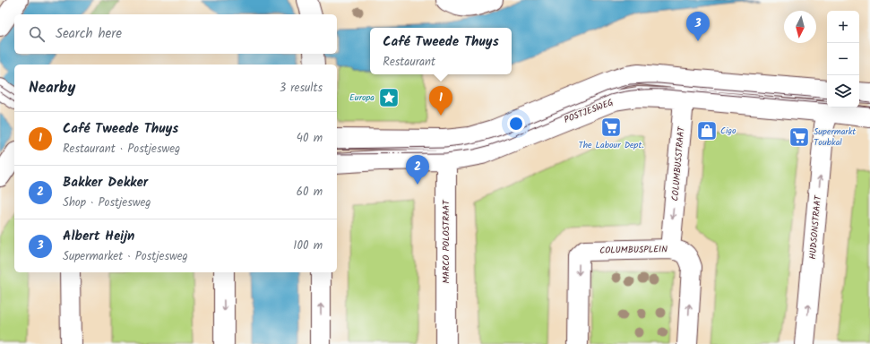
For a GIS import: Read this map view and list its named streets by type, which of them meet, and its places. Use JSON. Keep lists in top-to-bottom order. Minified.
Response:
{"streets":{"street":["POSTJESWEG","COLUMBUSSTRAAT","HUDSONSTRAAT","MARCO POLOSTRAAT","COLUMBUSPLEIN"]},"crossings":[["POSTJESWEG","COLUMBUSSTRAAT"],["POSTJESWEG","MARCO POLOSTRAAT"],["COLUMBUSSTRAAT","COLUMBUSPLEIN"]],"one_way":["COLUMBUSSTRAAT","HUDSONSTRAAT"],"places":{"place":["Europa"],"supermarket":["The Labour Dept.","Supermarkt Toubkal"],"shop":["Cigo"]},"north":"bottom","page":{"map_buttons":["+","−"],"pins":["3","1","2"],"search":"Search here","popup":["Café Tweede Thuys","Restaurant"],"heading":["Nearby","3 results"],"list":[{"mark":"1","name":"Café Tweede Thuys","note":"Restaurant · Postjesweg","value":"40 m"},{"mark":"2","name":"Bakker Dekker","note":"Shop · Postjesweg","value":"60 m"},{"mark":"3","name":"Albert Heijn","note":"Supermarket · Postjesweg","value":"100 m"}]}}
